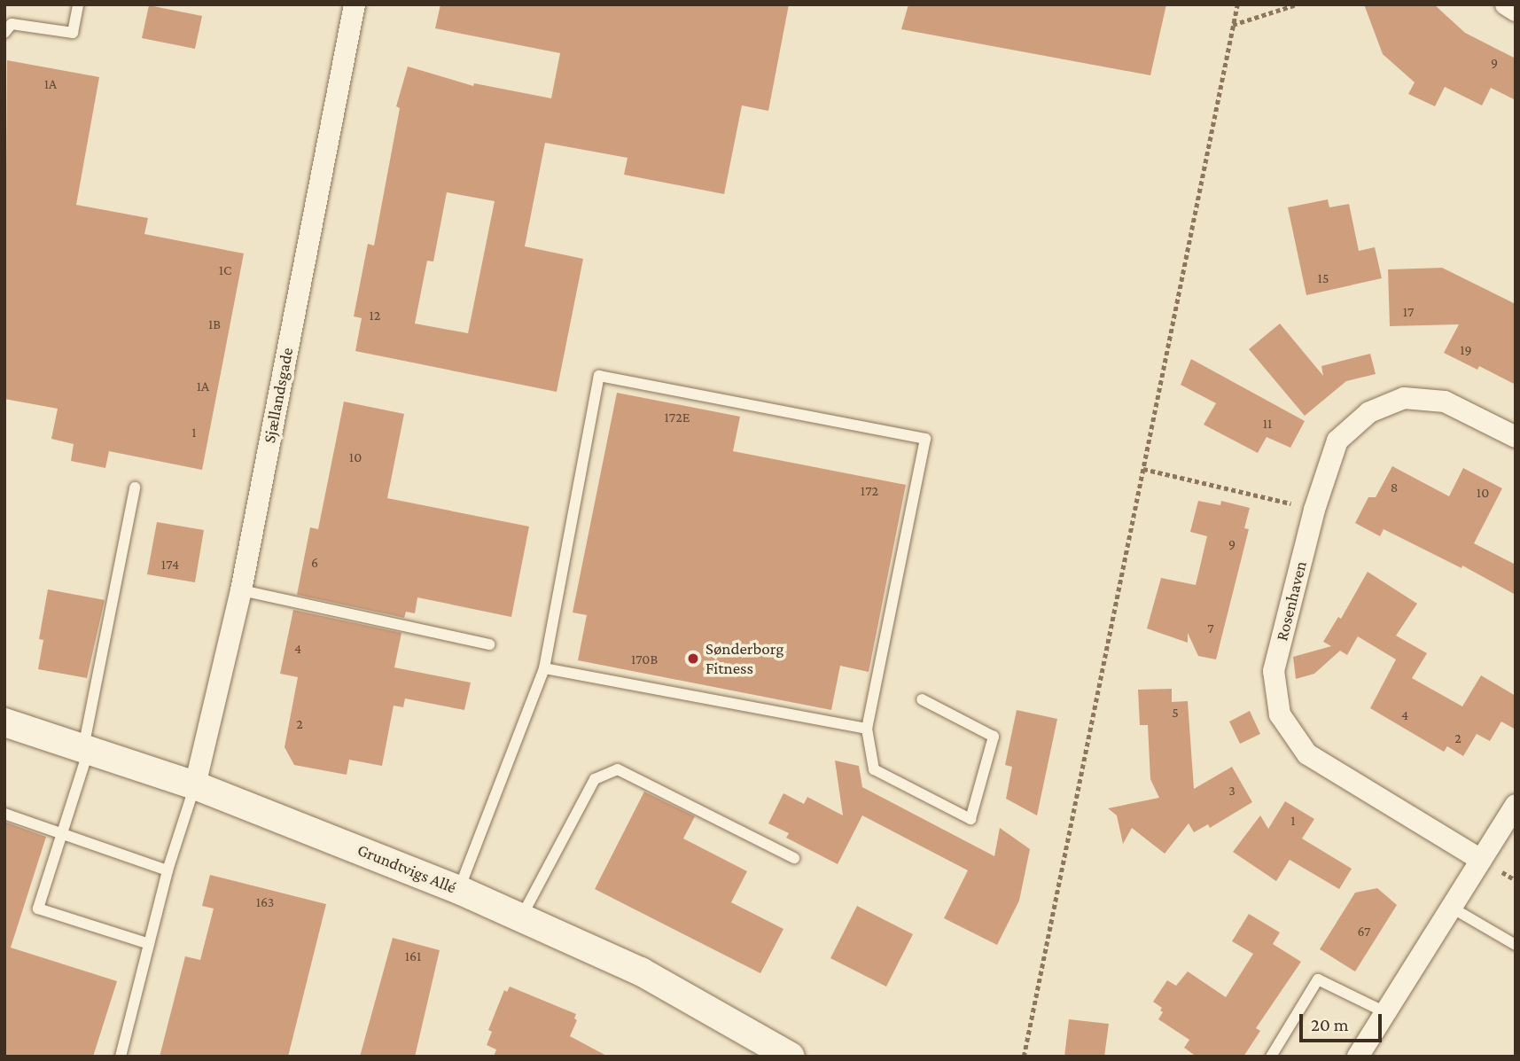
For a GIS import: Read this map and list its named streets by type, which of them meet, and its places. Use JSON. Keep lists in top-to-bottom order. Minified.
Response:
{"streets":{"street":["Sjællandsgade","Rosenhaven","Grundtvigs Allé"]},"crossings":[["Sjællandsgade","Grundtvigs Allé"]],"places":["Sønderborg Fitness"],"house_numbers":["9","1A","1C","15","17","12","1B","19","1A","172E","11","1","10","8","172","10","9","6","174","7","4","170B","5","4","2","2","3","1","163","67","161"],"scale_bar":"20 m"}
